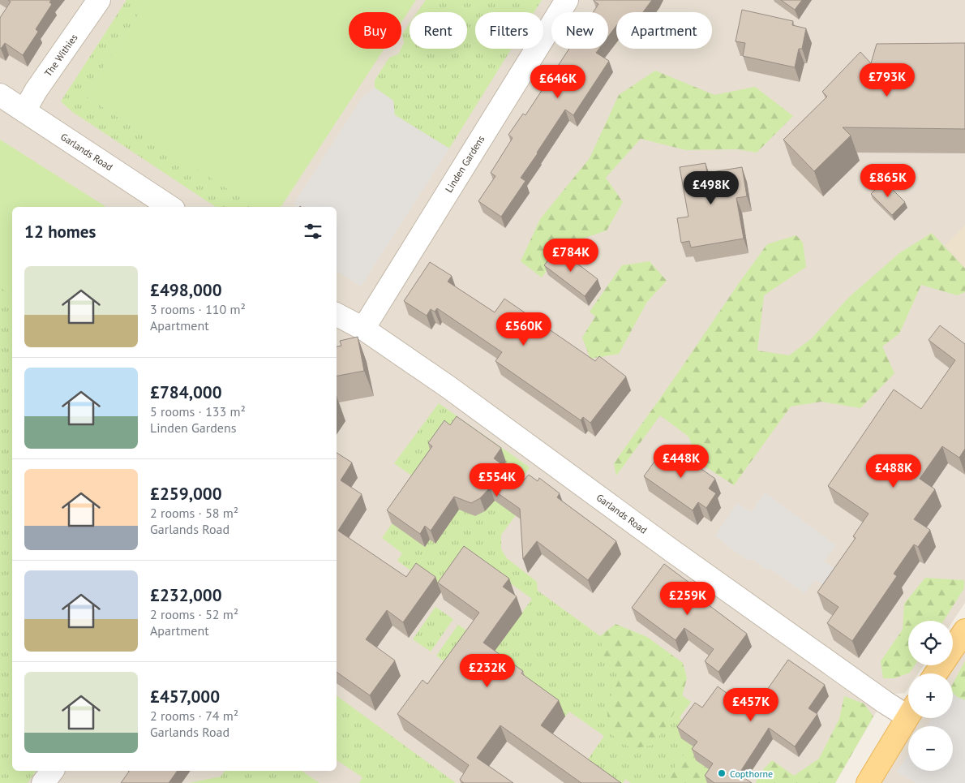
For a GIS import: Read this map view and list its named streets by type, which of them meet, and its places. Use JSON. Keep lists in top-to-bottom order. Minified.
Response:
{"streets":{"street":["The Withies","Garlands Road","Linden Gardens"]},"crossings":[["The Withies","Garlands Road"],["Garlands Road","Linden Gardens"]],"places":["Copthorne"],"page":{"chip":["Buy","Rent","Filters","New","Apartment"],"price":["£793K","£646K","£865K","£498K","£784K","£560K","£448K","£488K","£554K","£259K","£232K","£457K"],"heading":"12 homes","list":[{"name":"£498,000","note":"3 rooms · 110 m² · Apartment"},{"name":"£784,000","note":"5 rooms · 133 m² · Linden Gardens"},{"name":"£259,000","note":"2 rooms · 58 m² · Garlands Road"},{"name":"£232,000","note":"2 rooms · 52 m² · Apartment"},{"name":"£457,000","note":"2 rooms · 74 m² · Garlands Road"}],"map_buttons":["+","−"]}}
